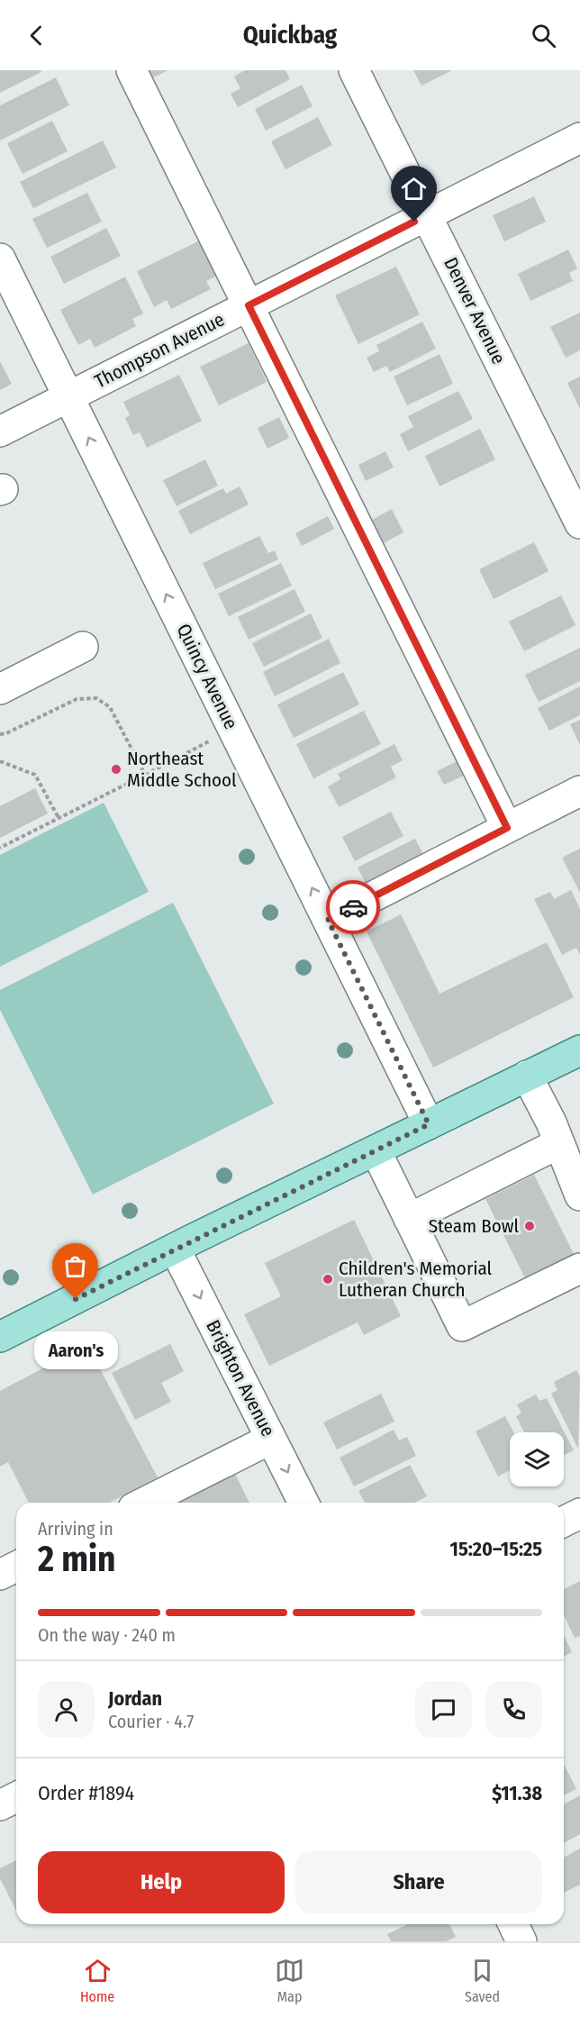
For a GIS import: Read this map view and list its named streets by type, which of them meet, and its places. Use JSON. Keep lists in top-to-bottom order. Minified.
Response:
{"streets":{"street":["Denver Avenue","Thompson Avenue","Quincy Avenue","Brighton Avenue"]},"crossings":[["Denver Avenue","Thompson Avenue"],["Thompson Avenue","Quincy Avenue"]],"one_way":["Brighton Avenue"],"places":["Northeast Middle School","Steam Bowl","Children's Memorial Lutheran Church","Aaron's"],"page":{"header":"Quickbag","bubble":"Aaron's","heading":["2 min","Arriving in","15:20–15:25"],"panel":["Jordan","Courier · 4.7","Order #1894","$11.38"],"bar":"On the way · 240 m","buttons":["Help","Share"],"tabs":["Home","Map","Saved"]}}
